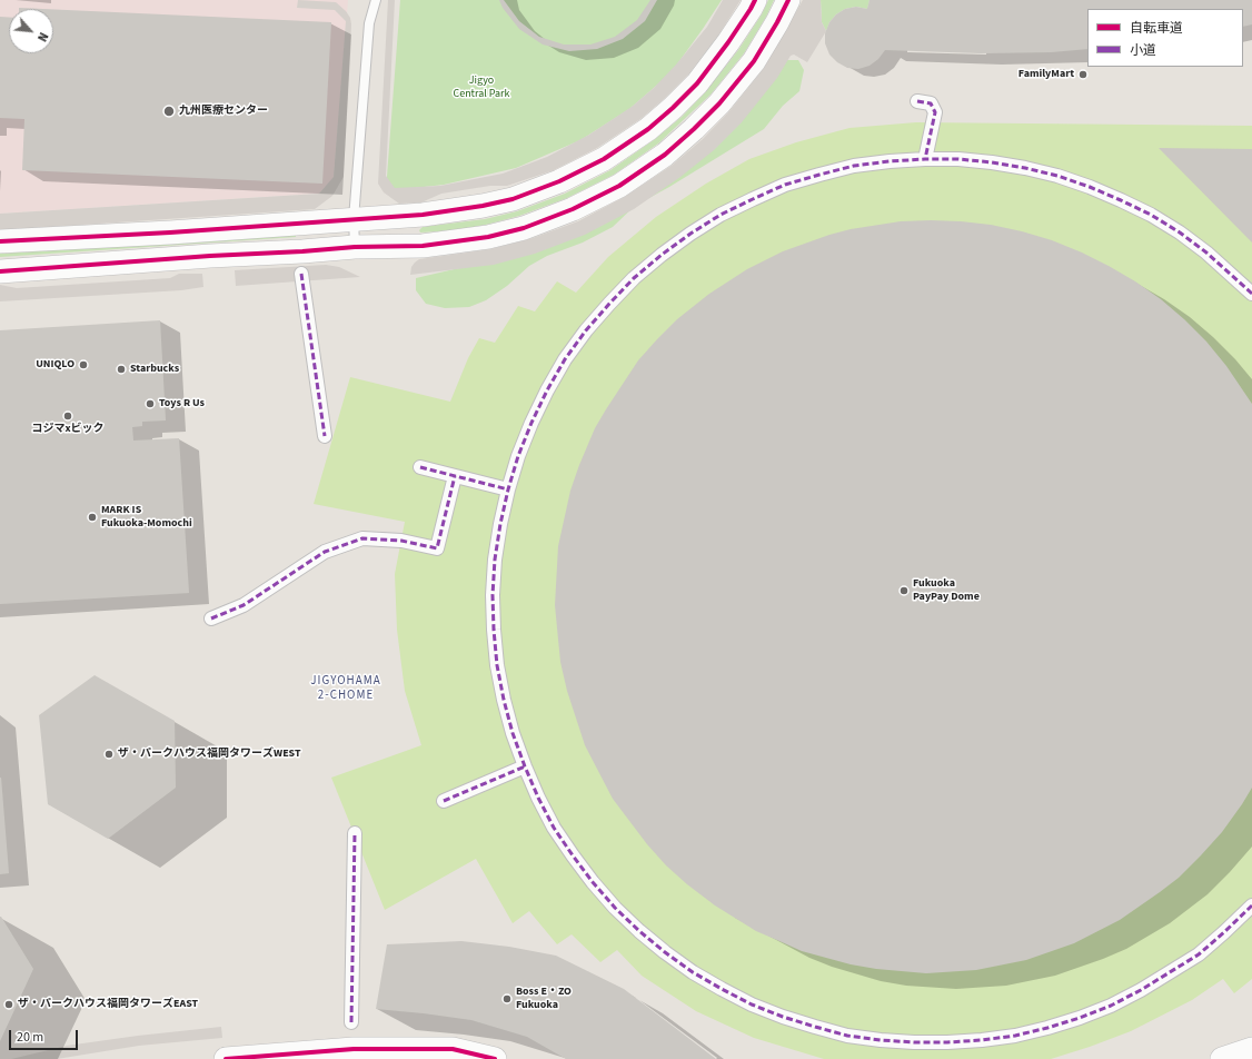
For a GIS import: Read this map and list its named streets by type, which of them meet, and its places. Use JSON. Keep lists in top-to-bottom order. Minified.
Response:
{"districts":["JIGYOHAMA 2-CHOME"],"parks":["Jigyo Central Park"],"places":["FamilyMart","九州医療センター","UNIQLO","Starbucks","Toys R Us","コジマxビック","MARK IS Fukuoka-Momochi","Fukuoka PayPay Dome","ザ・パークハウス福岡タワーズWEST","Boss E・ZO Fukuoka","ザ・パークハウス福岡タワーズEAST"],"legend":["自転車道","小道"],"scale_bar":"20 m","north":"bottom right"}
